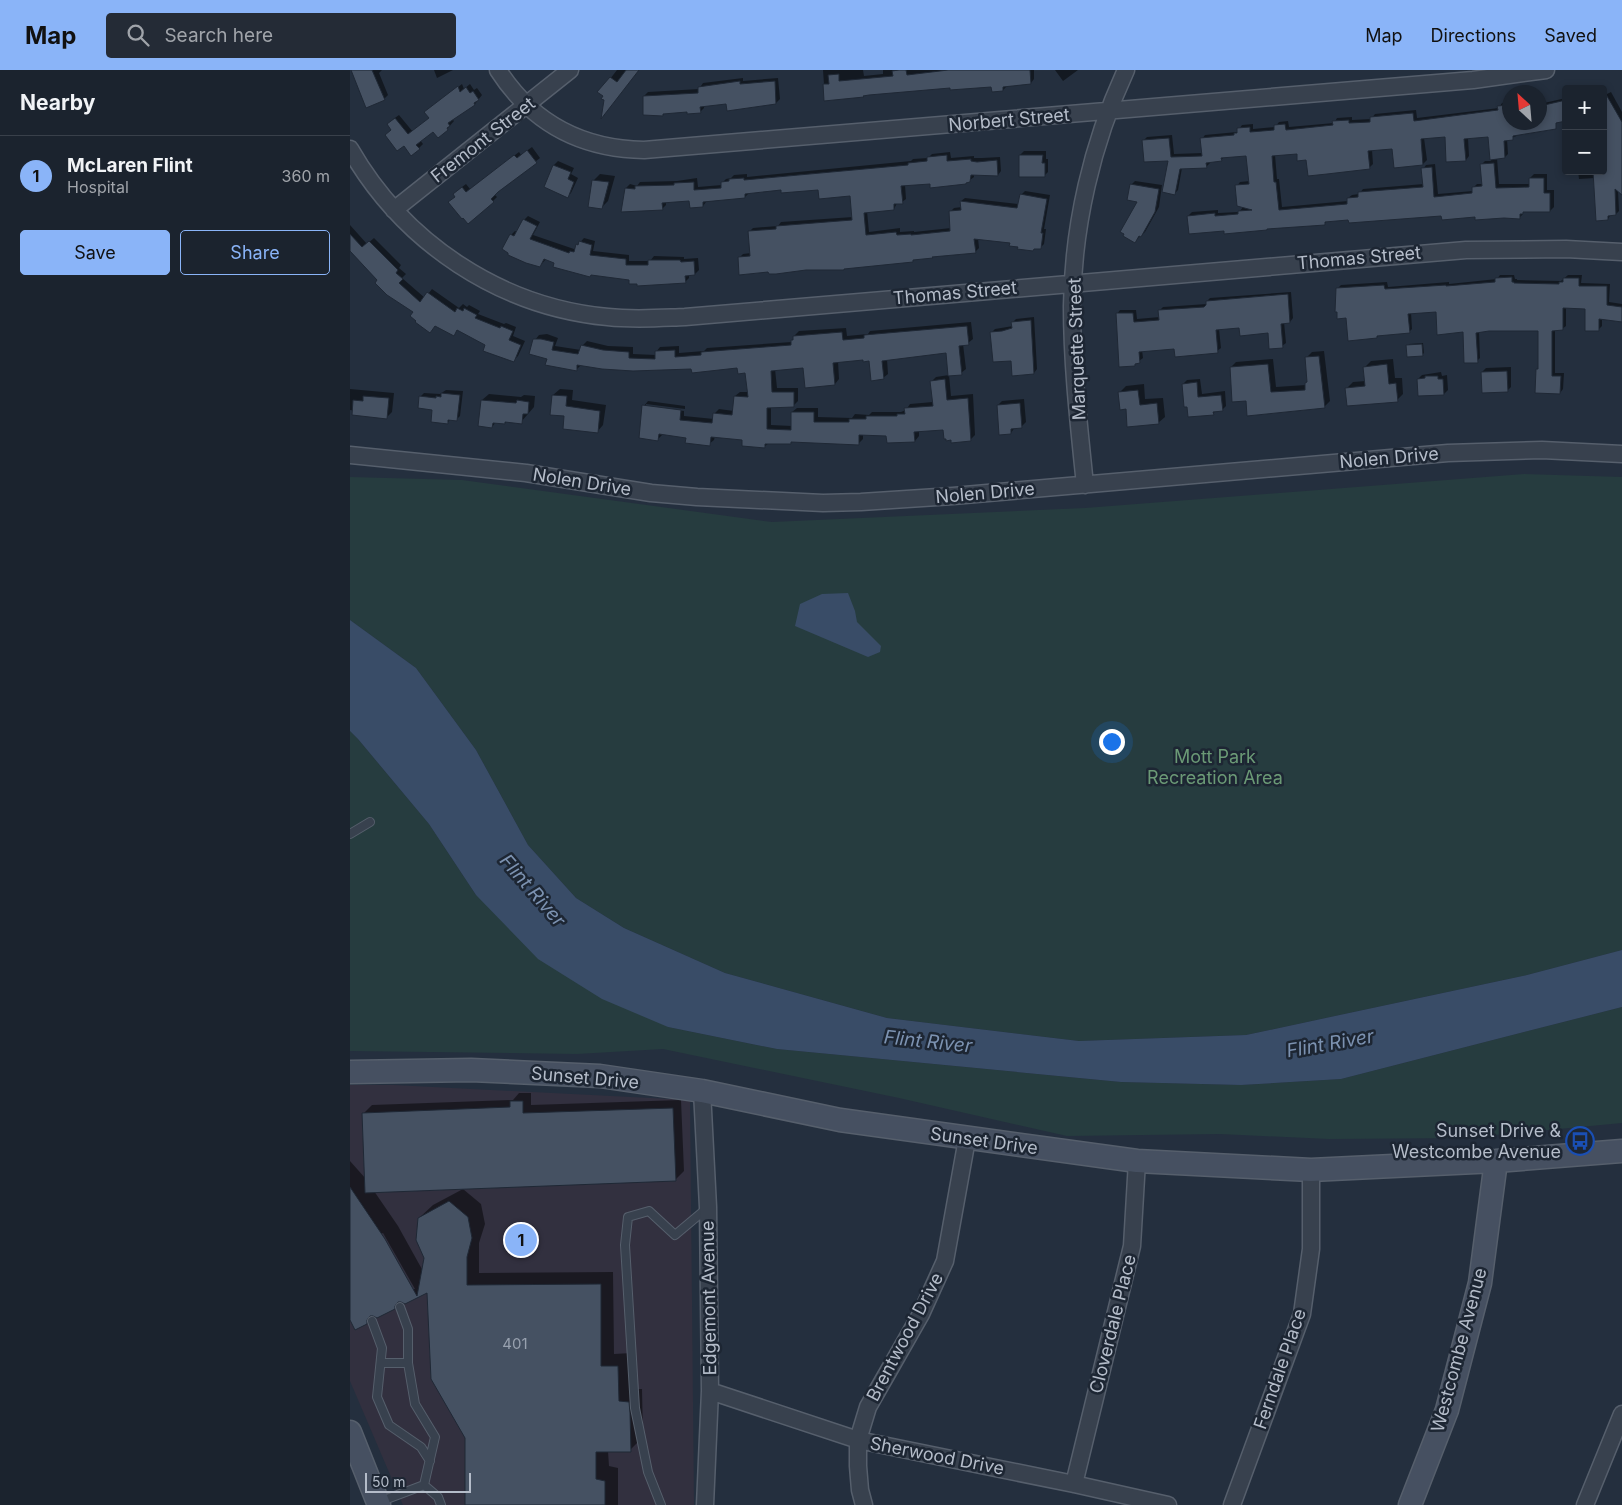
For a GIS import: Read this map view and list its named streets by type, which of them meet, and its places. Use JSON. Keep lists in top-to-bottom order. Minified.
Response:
{"streets":{"street":["Norbert Street","Fremont Street","Thomas Street","Marquette Street","Nolen Drive","Sunset Drive","Edgemont Avenue","Cloverdale Place","Brentwood Drive","Westcombe Avenue","Ferndale Place","Sherwood Drive"]},"crossings":[["Norbert Street","Fremont Street"],["Norbert Street","Marquette Street"],["Fremont Street","Thomas Street"],["Thomas Street","Marquette Street"],["Marquette Street","Nolen Drive"],["Sunset Drive","Edgemont Avenue"],["Sunset Drive","Cloverdale Place"],["Sunset Drive","Brentwood Drive"],["Sunset Drive","Westcombe Avenue"],["Sunset Drive","Ferndale Place"],["Edgemont Avenue","Sherwood Drive"],["Cloverdale Place","Sherwood Drive"],["Brentwood Drive","Sherwood Drive"]],"water":["Flint River"],"parks":["Mott Park Recreation Area"],"places":{"bus stop":["Sunset Drive & Westcombe Avenue"]},"house_numbers":["401"],"scale_bar":"50 m","north":"top left","page":{"header":"Map","search":"Search here","nav":["Map","Directions","Saved"],"heading":"Nearby","map_buttons":["+","−"],"list":[{"mark":"1","name":"McLaren Flint","note":"Hospital","value":"360 m"}],"buttons":["Save","Share"],"pins":"1","scale":"50 m"}}
